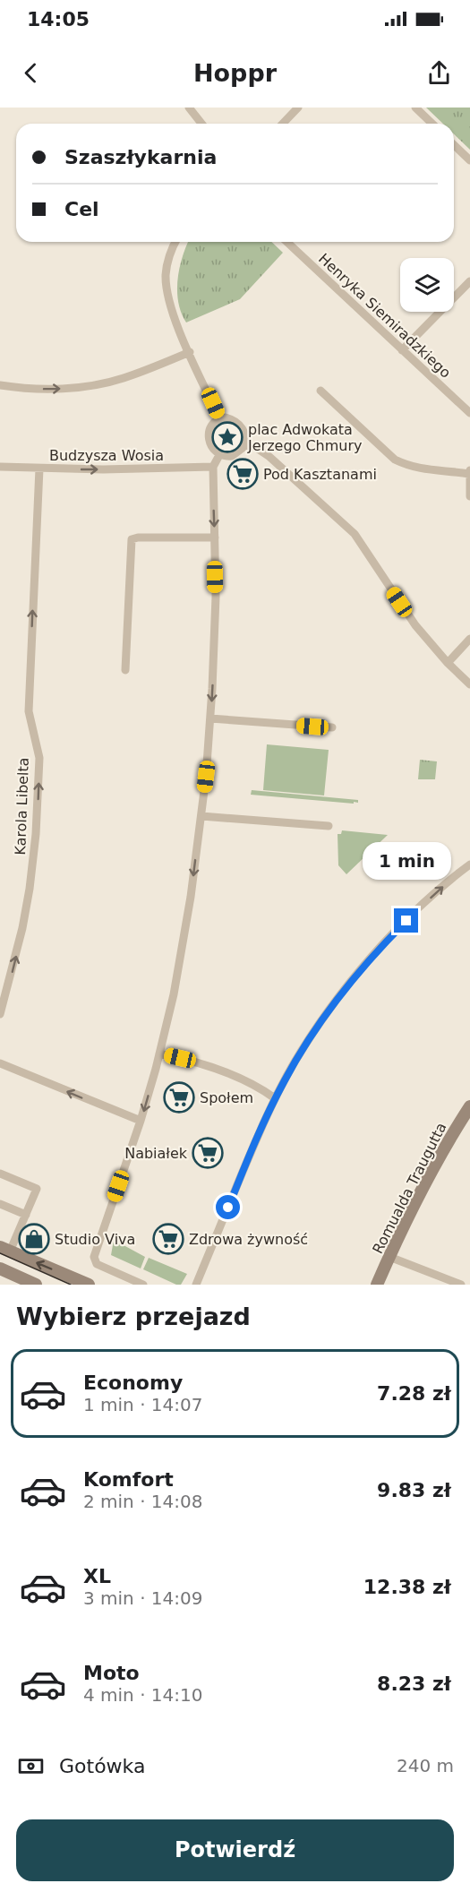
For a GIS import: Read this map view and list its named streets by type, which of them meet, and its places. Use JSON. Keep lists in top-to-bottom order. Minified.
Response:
{"streets":{"street":["Henryka Siemiradzkiego","Budzysza Wosia","Karola Libelta","Romualda Traugutta"]},"crossings":[["Budzysza Wosia","Karola Libelta"]],"one_way":["Budzysza Wosia","Karola Libelta"],"places":{"place":["plac Adwokata Jerzego Chmury"],"supermarket":["Pod Kasztanami","Społem","Nabiałek","Zdrowa żywność"],"shop":["Studio Viva"]},"page":{"status":"14:05","header":"Hoppr","banner":["Szaszłykarnia","Cel"],"bubble":"1 min","heading":"Wybierz przejazd","list":[{"name":"Economy","note":"1 min · 14:07","value":"7.28 zł"},{"name":"Komfort","note":"2 min · 14:08","value":"9.83 zł"},{"name":"XL","note":"3 min · 14:09","value":"12.38 zł"},{"name":"Moto","note":"4 min · 14:10","value":"8.23 zł"}],"pay":["Gotówka","240 m"],"buttons":"Potwierdź"}}
